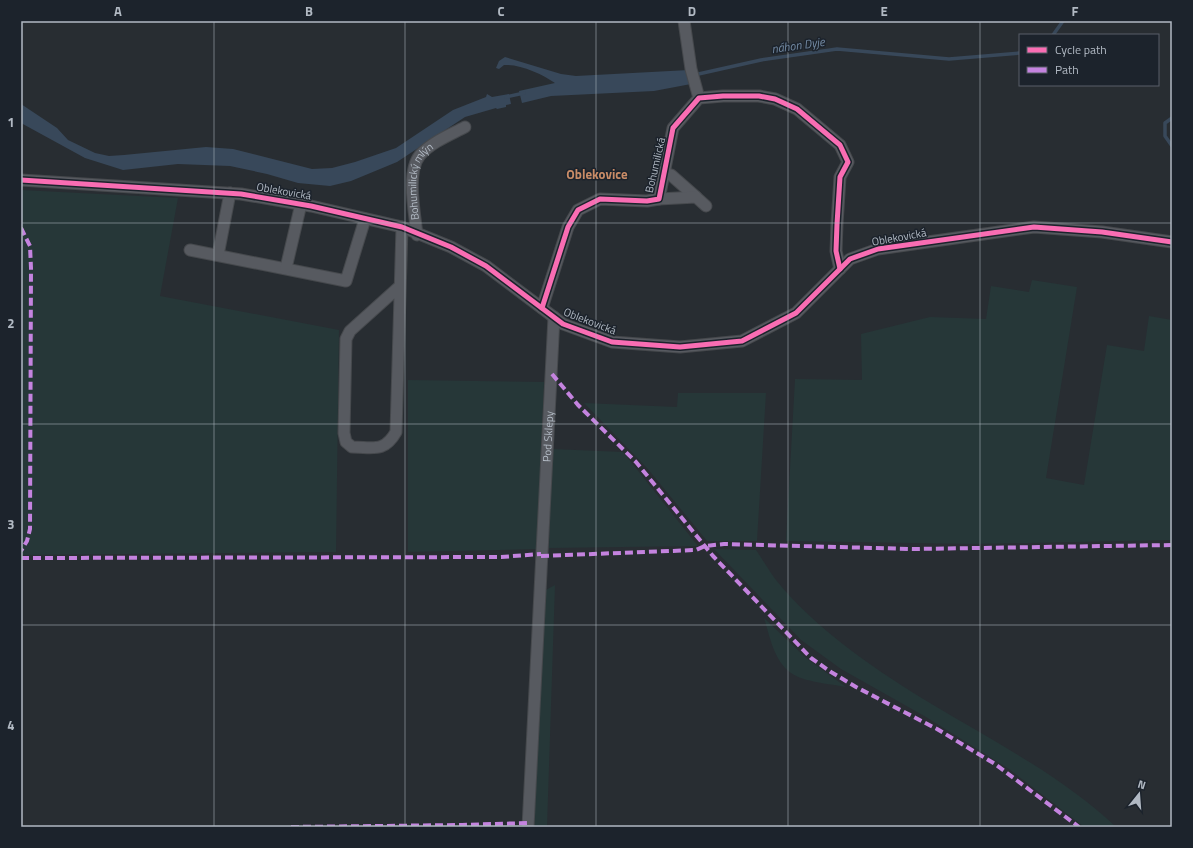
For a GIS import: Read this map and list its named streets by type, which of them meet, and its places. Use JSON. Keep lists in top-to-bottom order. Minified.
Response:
{"streets":{"street":["Bohumilická","Bohumilický mlýn","Oblekovická","Pod Sklepy"]},"crossings":[["Bohumilická","Oblekovická"],["Bohumilický mlýn","Oblekovická"],["Oblekovická","Pod Sklepy"]],"districts":["Oblekovice"],"water":["náhon Dyje"],"legend":["Cycle path","Path"],"north":"top","grid":{"columns":["A","B","C","D","E","F"],"rows":["1","2","3","4"]}}
